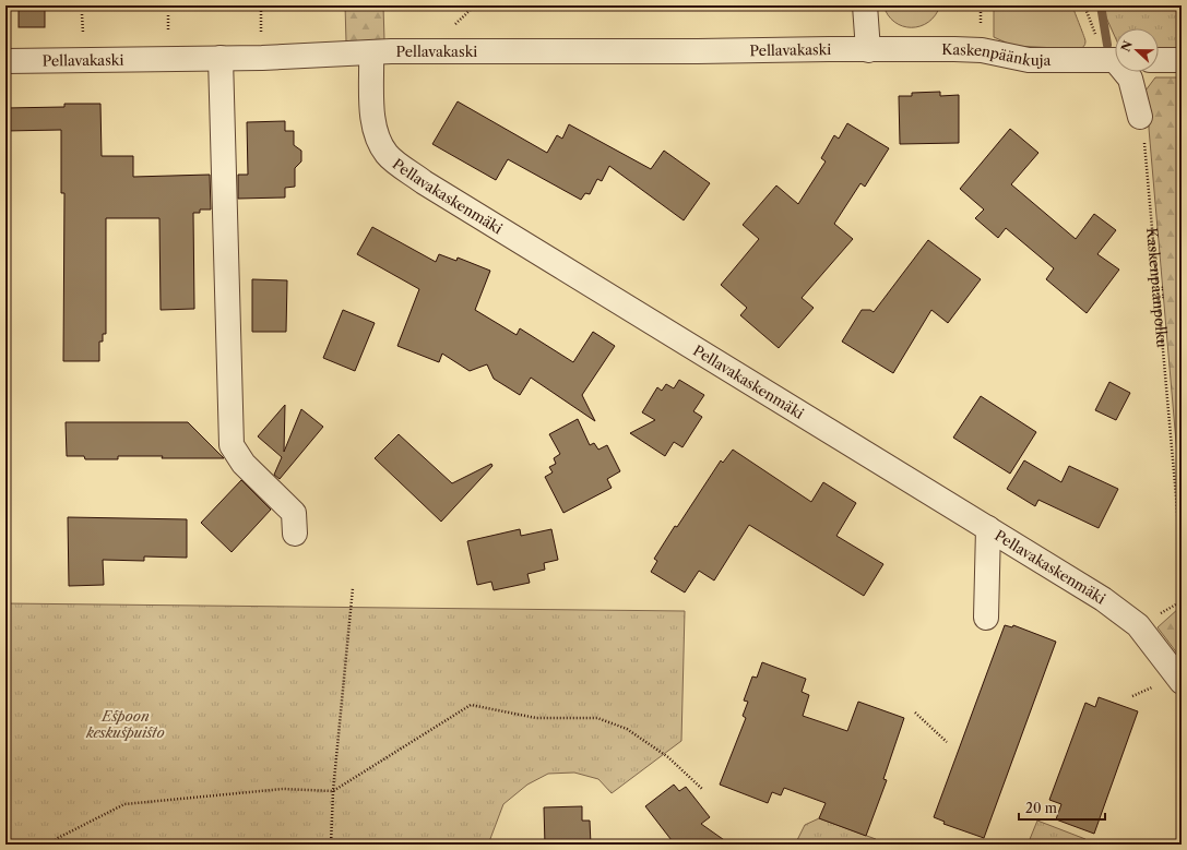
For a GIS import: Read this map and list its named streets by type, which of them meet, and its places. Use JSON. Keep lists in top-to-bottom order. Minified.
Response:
{"streets":{"street":["Pellavakaski","Kaskenpäänkuja","Pellavakaskenmäki"],"path":["Kaskenpäänpolku"]},"crossings":[["Pellavakaski","Kaskenpäänkuja"],["Pellavakaski","Pellavakaskenmäki"]],"parks":["Espoon keskuspuisto"],"scale_bar":"20 m","north":"left"}
